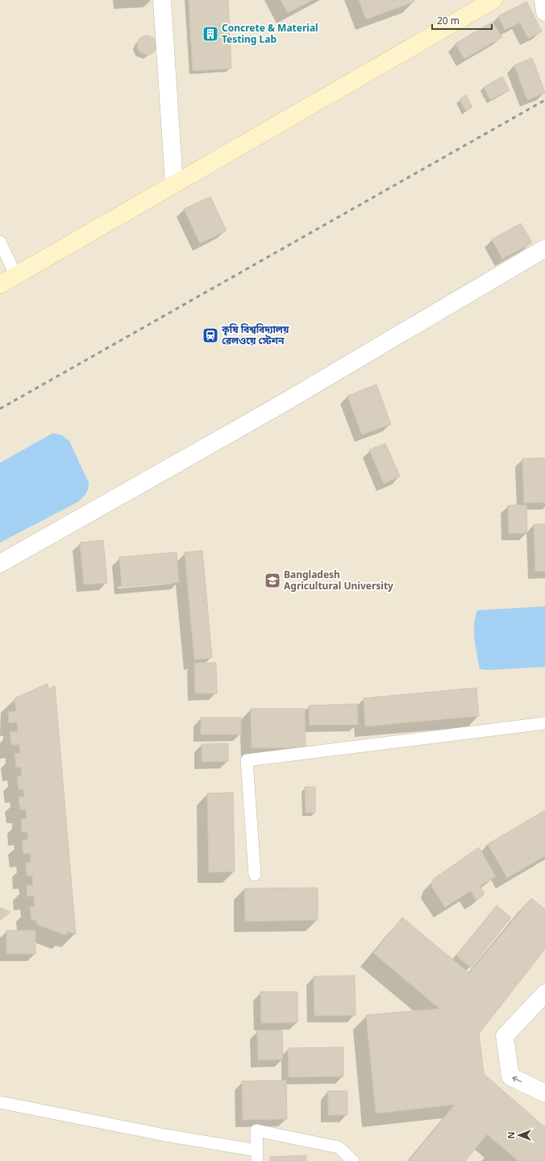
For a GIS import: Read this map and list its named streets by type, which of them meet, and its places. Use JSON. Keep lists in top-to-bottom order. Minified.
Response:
{"places":{"building":["Concrete & Material Testing Lab"],"station":["কৃষি বিশ্ববিদ্যালয় রেলওয়ে স্টেশন"],"school or university":["Bangladesh Agricultural University"]},"scale_bar":"20 m","north":"left"}
